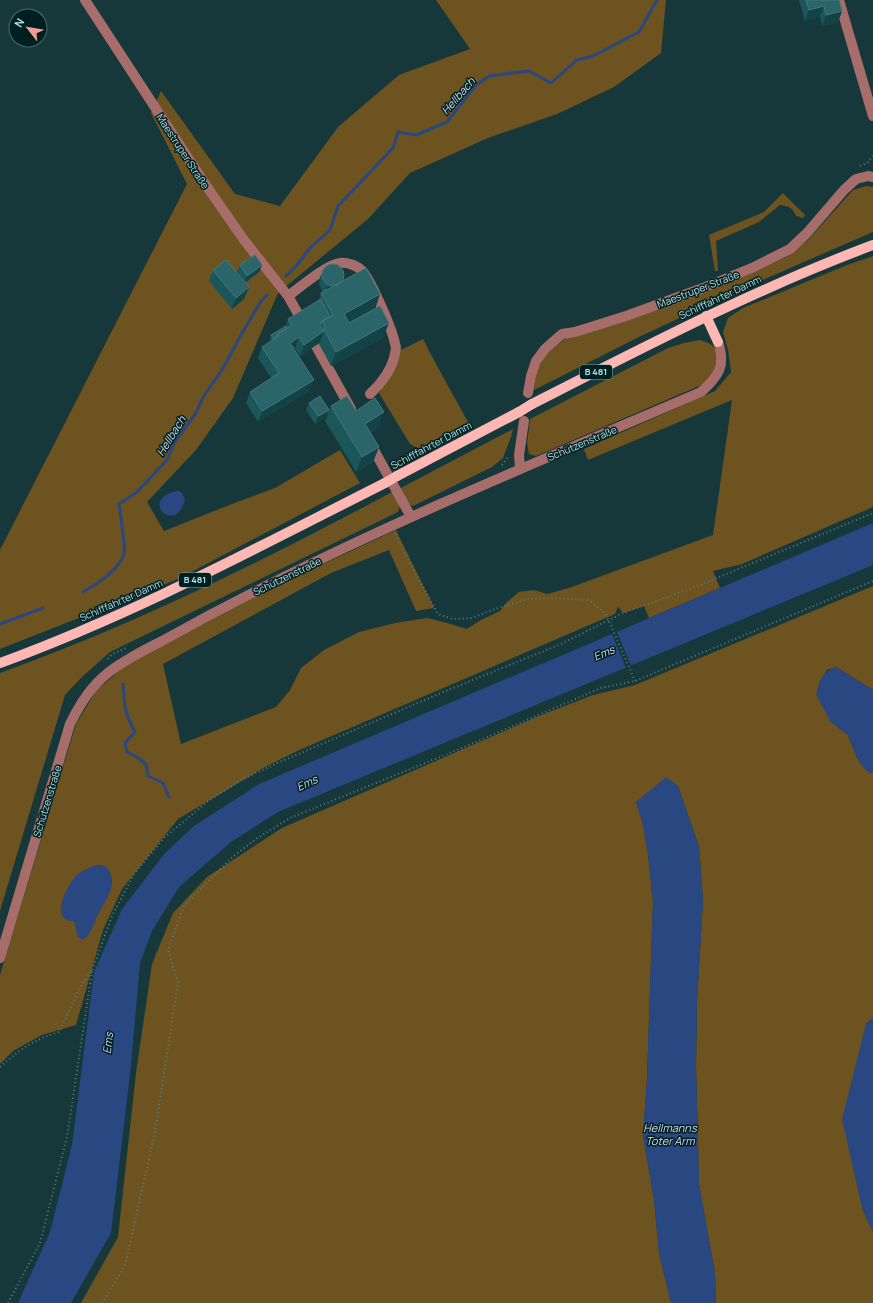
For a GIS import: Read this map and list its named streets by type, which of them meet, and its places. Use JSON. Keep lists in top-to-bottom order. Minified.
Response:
{"streets":{"main road":["Schifffahrter Damm","B 481"],"street":["Maestruper Straße","Schützenstraße"]},"water":["Hellbach","Ems","Hellmanns Toter Arm"],"north":"top left"}
